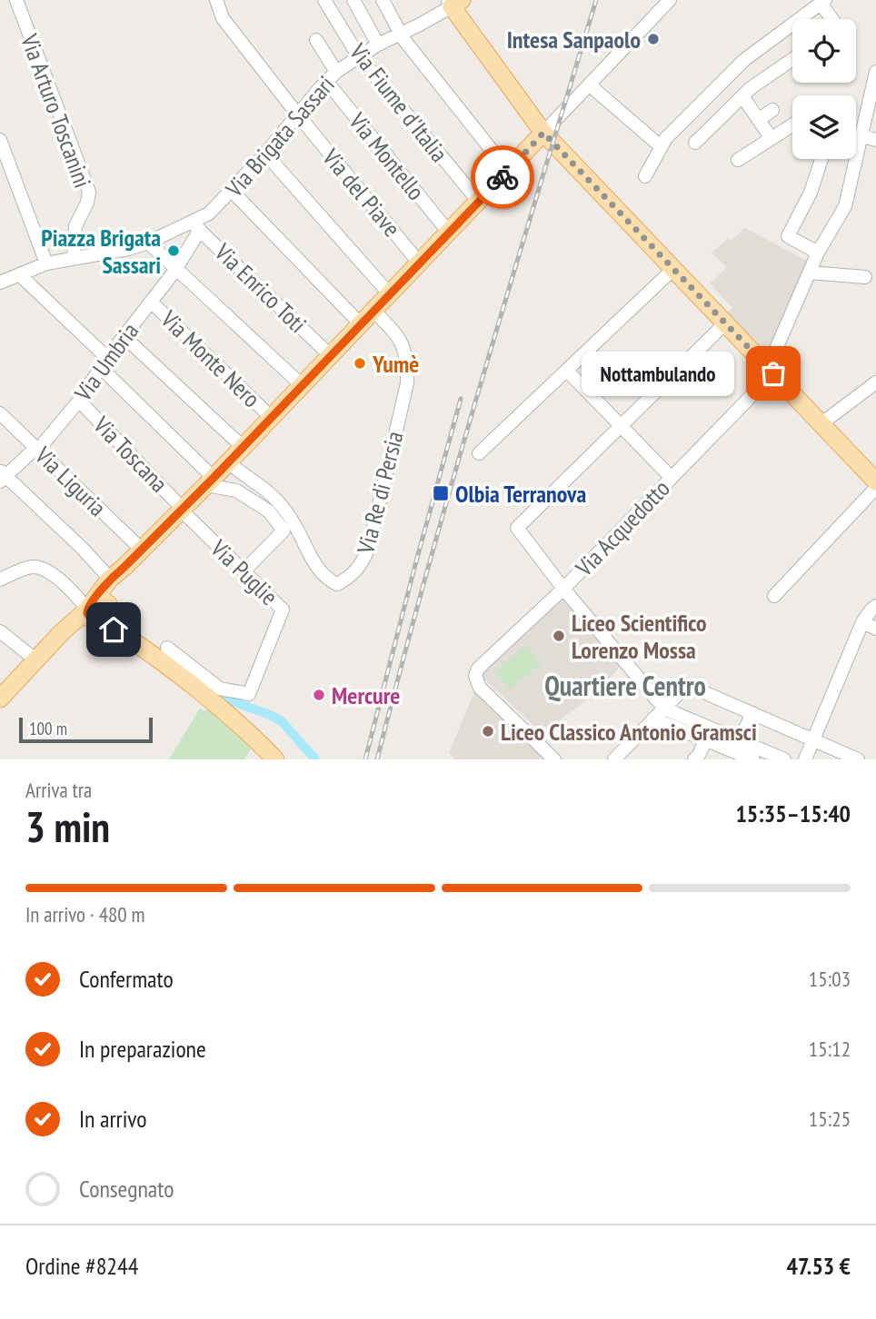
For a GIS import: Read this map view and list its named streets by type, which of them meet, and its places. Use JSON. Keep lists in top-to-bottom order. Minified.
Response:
{"streets":{"street":["Via Fiume d'Italia","Via Arturo Toscanini","Via Brigata Sassari","Via Montello","Via del Piave","Via Enrico Toti","Via Monte Nero","Via Umbria","Via Toscana","Via Liguria","Via Re di Persia","Via Acquedotto","Via Puglie"]},"crossings":[["Via Fiume d'Italia","Via Brigata Sassari"],["Via Arturo Toscanini","Via Brigata Sassari"],["Via Brigata Sassari","Via Montello"],["Via Brigata Sassari","Via del Piave"],["Via Brigata Sassari","Via Enrico Toti"],["Via Brigata Sassari","Via Umbria"],["Via Enrico Toti","Via Umbria"],["Via Monte Nero","Via Umbria"],["Via Umbria","Via Toscana"],["Via Umbria","Via Liguria"],["Via Toscana","Via Puglie"]],"districts":["Quartiere Centro"],"places":{"other":["Intesa Sanpaolo","Piazza Brigata Sassari","Yumè","Nottambulando","Liceo Scientifico Lorenzo Mossa","Mercure","Liceo Classico Antonio Gramsci"],"transit":["Olbia Terranova"]},"scale_bar":"100 m","page":{"bubble":"Nottambulando","scale":"100 m","heading":["3 min","Arriva tra","15:35–15:40"],"panel":["Ordine #8244","47.53 €"],"bar":"In arrivo · 480 m","list":[["Confermato","15:03"],["In preparazione","15:12"],["In arrivo","15:25"],"Consegnato"]}}
